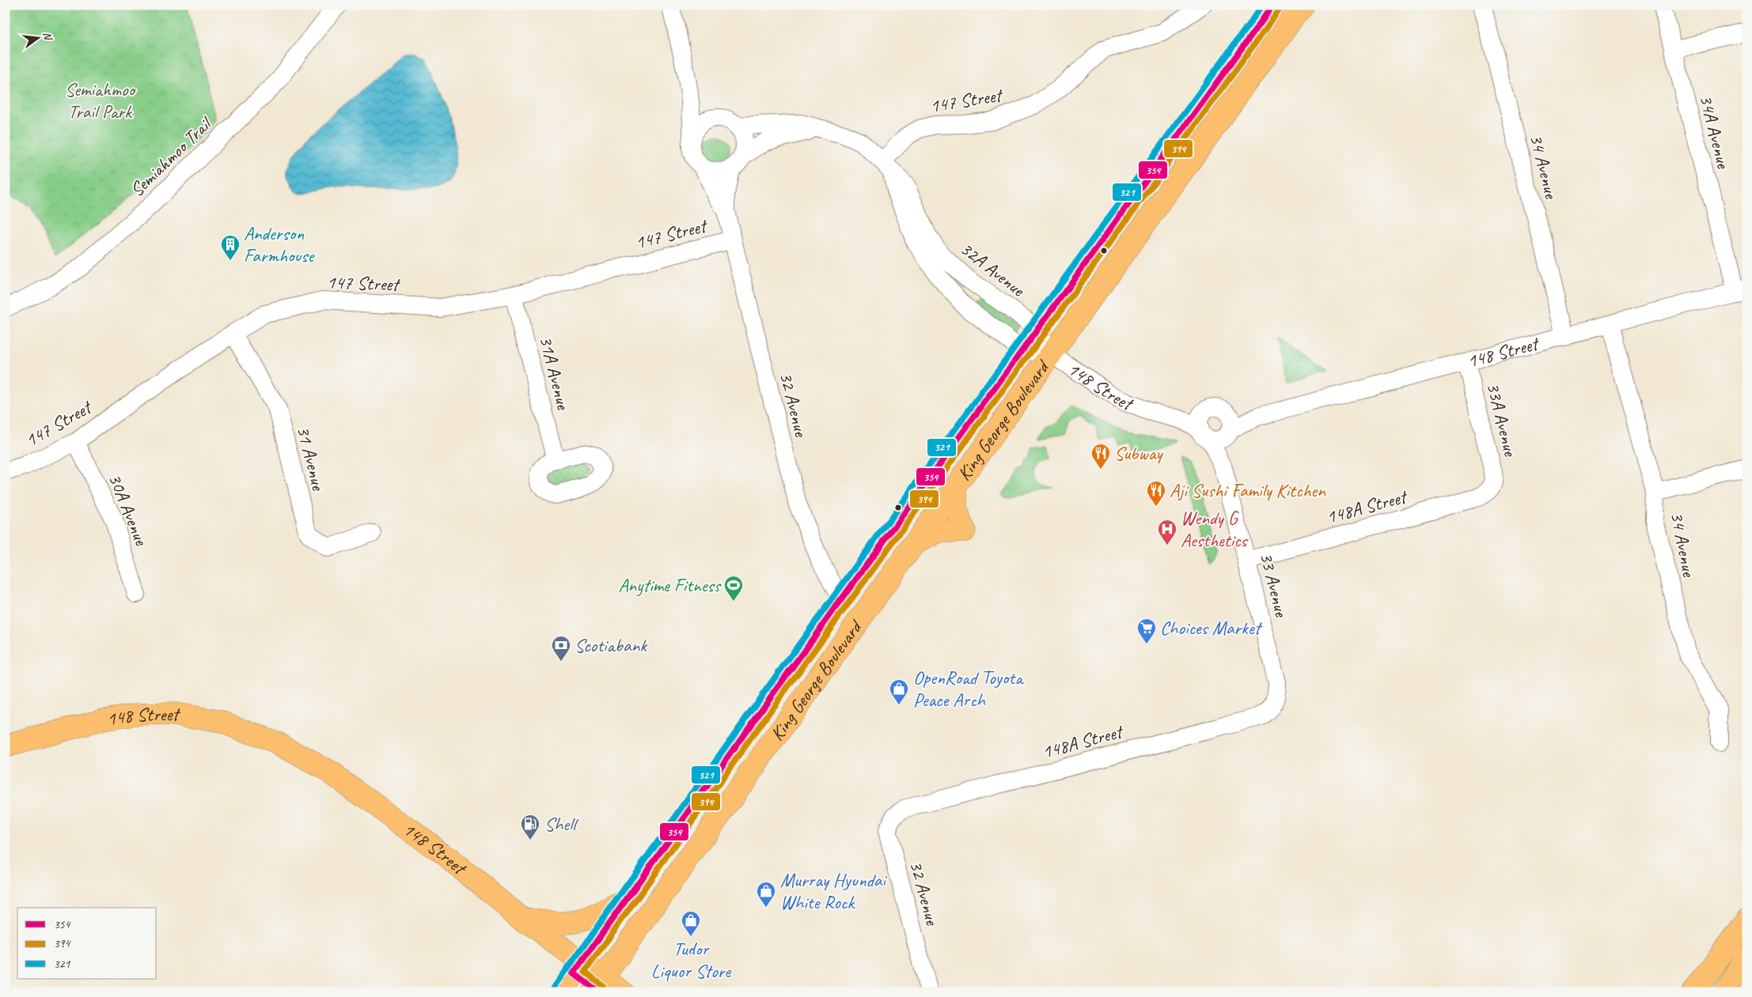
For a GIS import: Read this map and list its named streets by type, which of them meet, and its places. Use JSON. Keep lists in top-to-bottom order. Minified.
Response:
{"streets":{"main road":["148 Street","King George Boulevard"],"street":["147 Street","34A Avenue","Semiahmoo Trail","34 Avenue","32A Avenue","31A Avenue","32 Avenue","33A Avenue","31 Avenue","148A Street","30A Avenue","33 Avenue"]},"crossings":[["147 Street","32A Avenue"],["147 Street","31A Avenue"],["147 Street","32 Avenue"],["147 Street","31 Avenue"],["147 Street","30A Avenue"],["34A Avenue","148 Street"],["34 Avenue","148 Street"],["32A Avenue","148 Street"],["32A Avenue","King George Boulevard"],["148 Street","33A Avenue"],["148 Street","King George Boulevard"],["148 Street","33 Avenue"],["32 Avenue","King George Boulevard"],["32 Avenue","148A Street"],["33A Avenue","148A Street"],["148A Street","33 Avenue"]],"parks":["Semiahmoo Trail Park"],"places":{"building":["Anderson Farmhouse"],"restaurant":["Subway","Aji Sushi Family Kitchen"],"hospital":["Wendy G Aesthetics"],"sports":["Anytime Fitness"],"supermarket":["Choices Market"],"bank":["Scotiabank"],"shop":["OpenRoad Toyota Peace Arch","Murray Hyundai White Rock","Tudor Liquor Store"],"fuel station":["Shell"]},"lines":["transit line 354","transit line 321","transit line 394"],"legend":["354","394","321"],"north":"right"}
